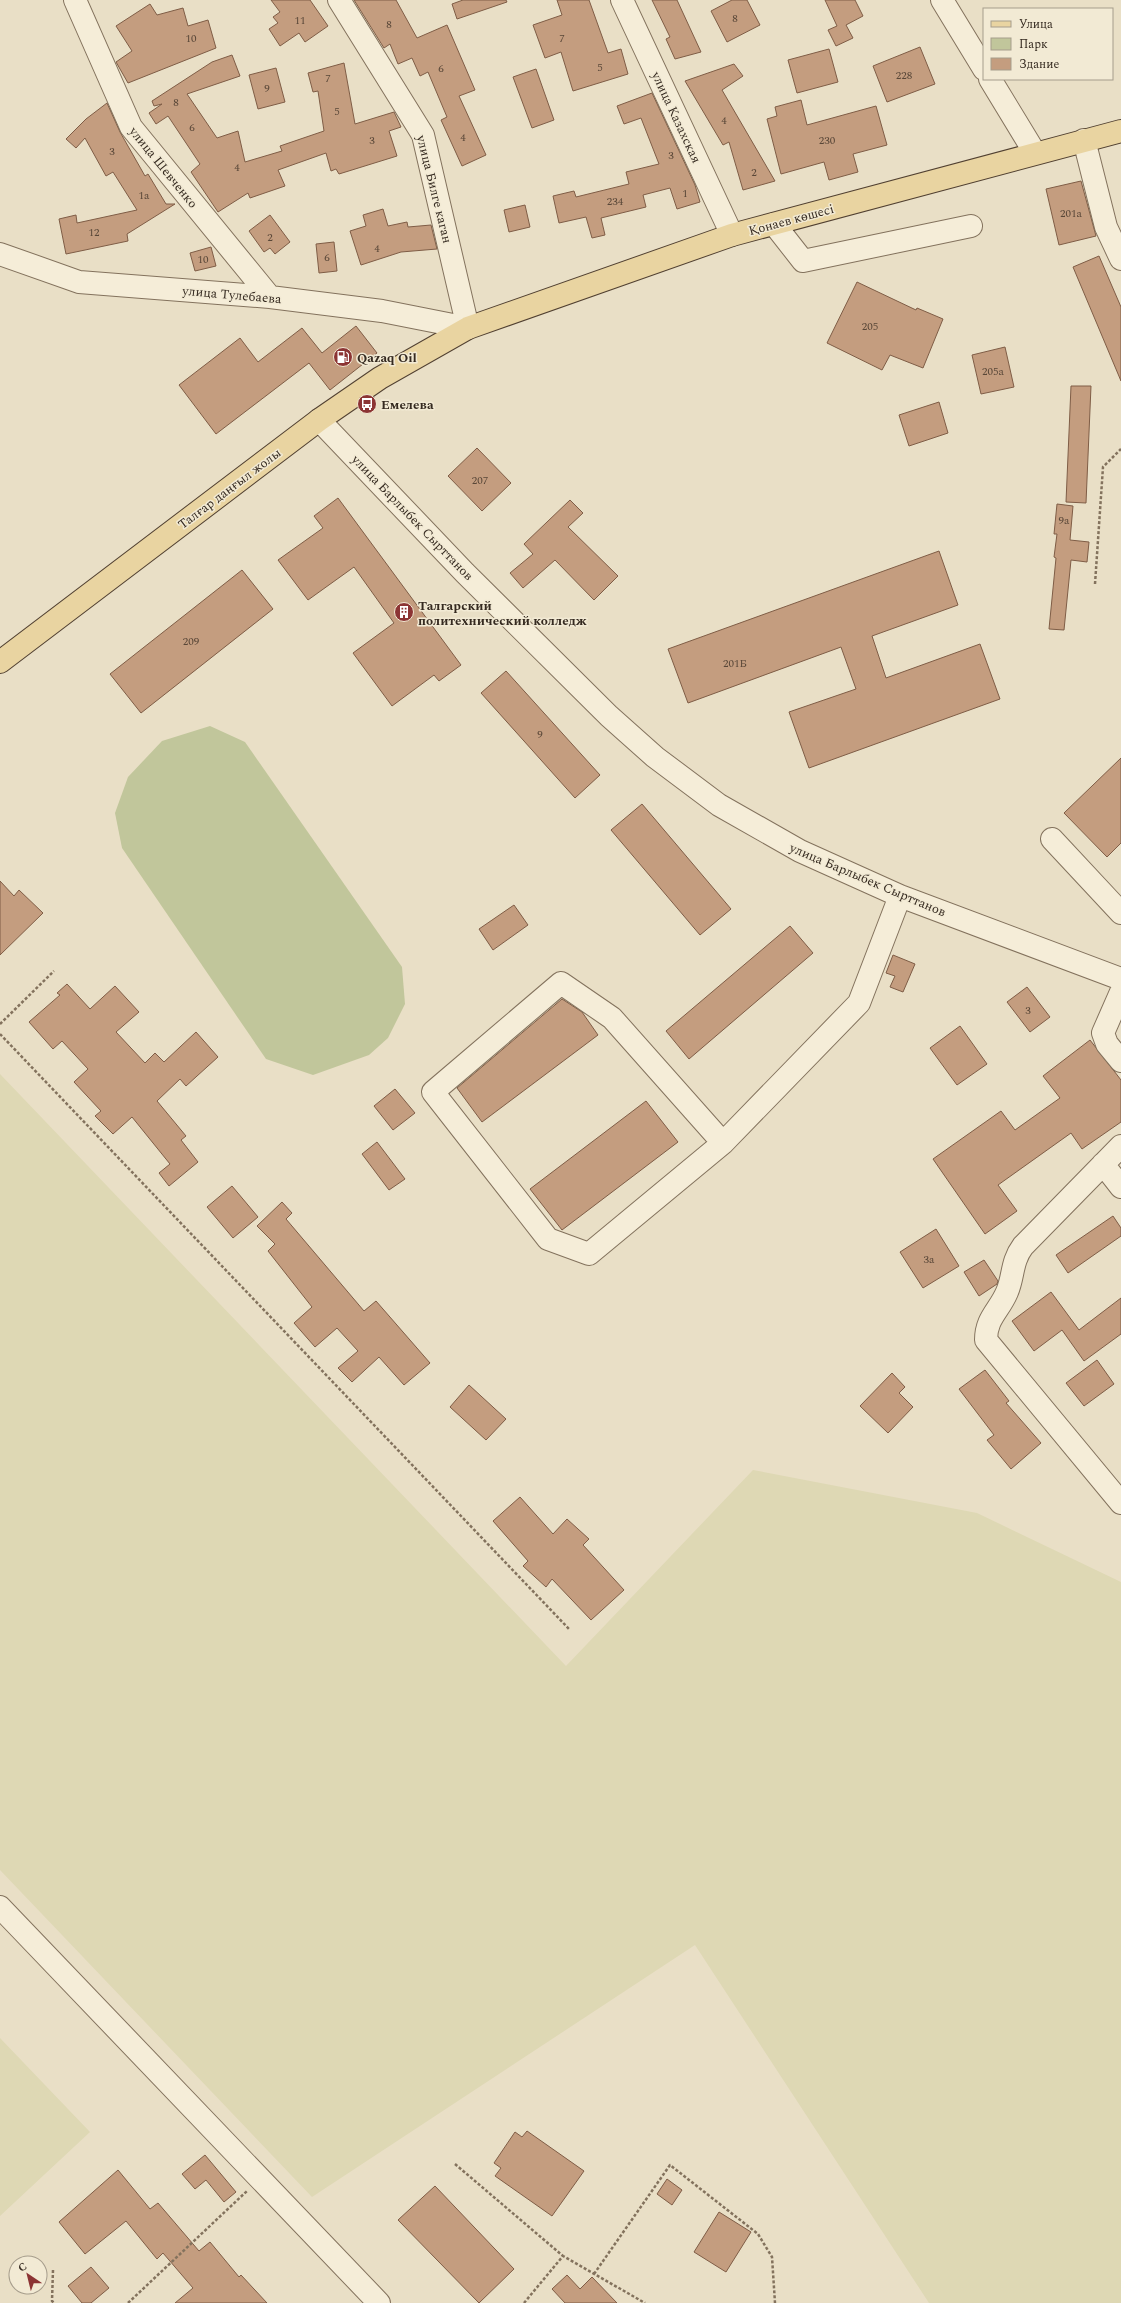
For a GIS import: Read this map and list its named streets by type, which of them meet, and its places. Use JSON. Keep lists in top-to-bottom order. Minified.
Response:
{"streets":{"main road":["Қонаев көшесі","Талғар даңғыл жолы"],"street":["улица Казахская","улица Шевченко","улица Билге каган","улица Тулебаева","улица Барлыбек Сырттанов"]},"crossings":[["улица Казахская","Қонаев көшесі"],["улица Шевченко","улица Тулебаева"],["улица Билге каган","Қонаев көшесі"],["улица Билге каган","улица Тулебаева"],["улица Билге каган","Талғар даңғыл жолы"],["Қонаев көшесі","улица Тулебаева"],["Қонаев көшесі","Талғар даңғыл жолы"],["улица Тулебаева","Талғар даңғыл жолы"],["Талғар даңғыл жолы","улица Барлыбек Сырттанов"]],"places":{"fuel station":["Qazaq Oil"],"bus stop":["Емелева"],"building":["Талгарский политехнический колледж"]},"house_numbers":["8","11","8","10","7","5","6","228","7","9","8","5","4","6","4","3","230","3","3","4","2","1","1а","234","201а","12","2","4","6","10","205","205а","207","9а","209","201Б","9","3","3а"],"legend":["Улица","Парк","Здание"],"north":"top left"}
